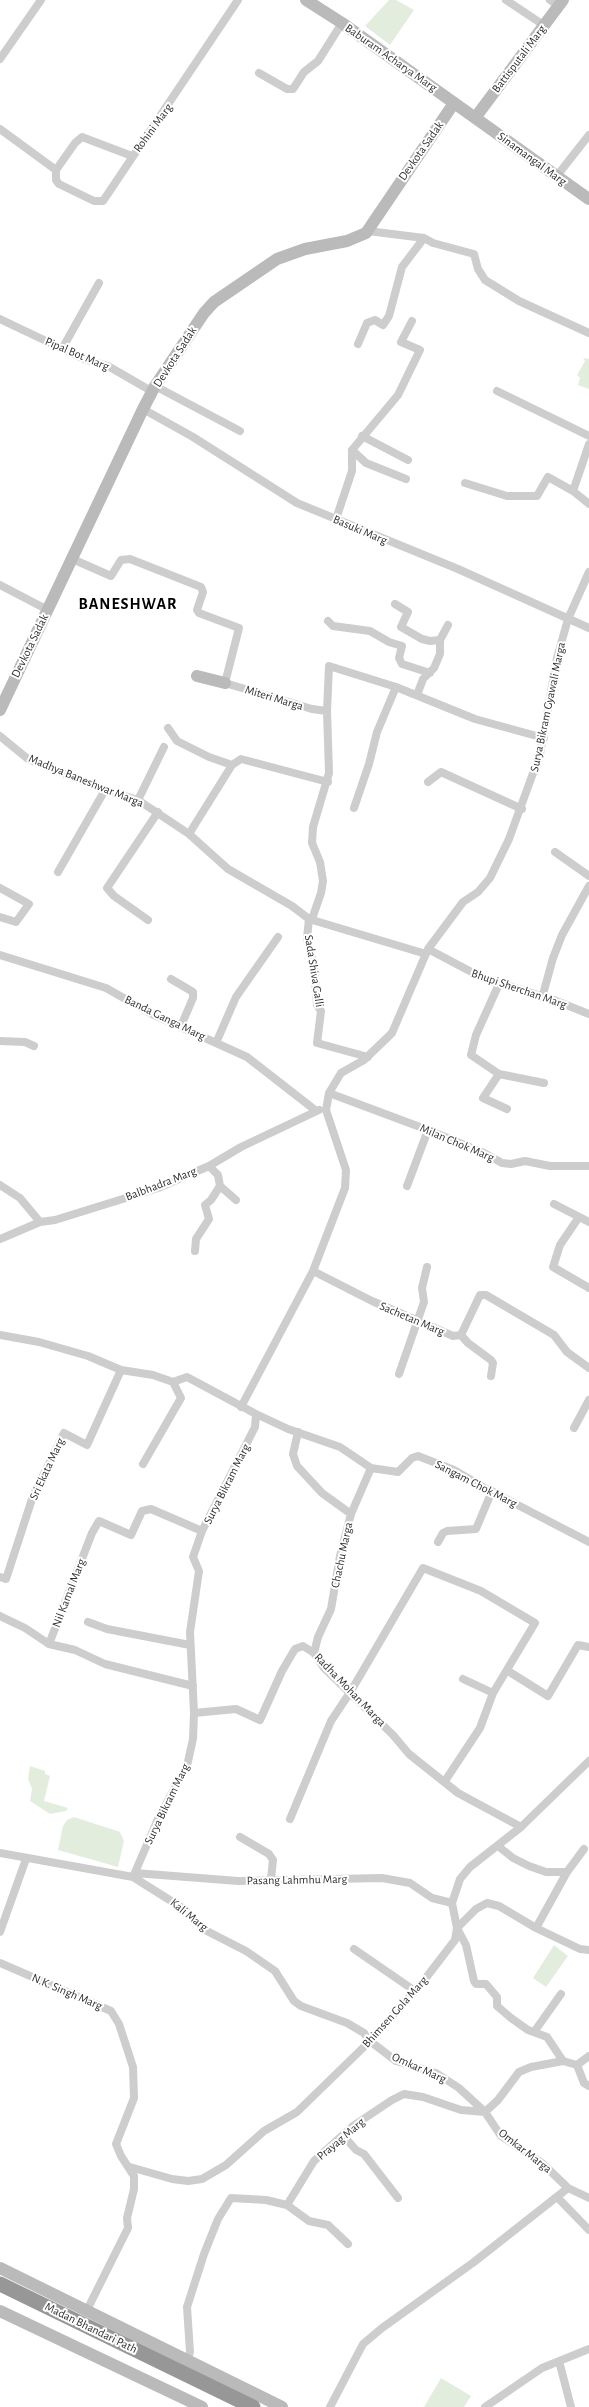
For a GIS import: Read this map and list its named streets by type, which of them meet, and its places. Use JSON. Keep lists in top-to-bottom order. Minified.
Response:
{"streets":{"highway":["Madan Bhandari Path"],"main road":["Baburam Acharya Marg","Battisputali Marg","Devkota Sadak","Sinamangal Marg"],"street":["Rohini Marg","Pipal Bot Marg","Basuki Marg","Miteri Marga","Surya Bikram Gyawali Marga","Madhya Baneshwar Marga","Sada Shiva Galli","Bhupi Sherchan Marg","Banda Ganga Marg","Milan Chok Marg","Balbhadra Marg","Sachetan Marg","Sri Ekata Marg","Surya Bikram Marg","Sangam Chok Marg","Chachu Marga","Nil Kamal Marg","Radha Mohan Marga","Pasang Lahmhu Marg","Kali Marg","N.K. Singh Marg","Bhimsen Gola Marg","Omkar Marg","Prayag Marg","Omkar Marga"]},"crossings":[["Baburam Acharya Marg","Battisputali Marg"],["Baburam Acharya Marg","Devkota Sadak"],["Baburam Acharya Marg","Sinamangal Marg"],["Battisputali Marg","Sinamangal Marg"],["Devkota Sadak","Pipal Bot Marg"],["Devkota Sadak","Basuki Marg"],["Basuki Marg","Surya Bikram Gyawali Marga"],["Surya Bikram Gyawali Marga","Madhya Baneshwar Marga"],["Surya Bikram Gyawali Marga","Sada Shiva Galli"],["Surya Bikram Gyawali Marga","Bhupi Sherchan Marg"],["Surya Bikram Gyawali Marga","Milan Chok Marg"],["Surya Bikram Gyawali Marga","Balbhadra Marg"],["Madhya Baneshwar Marga","Sada Shiva Galli"],["Madhya Baneshwar Marga","Bhupi Sherchan Marg"],["Banda Ganga Marg","Balbhadra Marg"],["Surya Bikram Marg","Sangam Chok Marg"],["Surya Bikram Marg","Nil Kamal Marg"],["Surya Bikram Marg","Radha Mohan Marga"],["Surya Bikram Marg","Pasang Lahmhu Marg"],["Surya Bikram Marg","Kali Marg"],["Sangam Chok Marg","Chachu Marga"],["Chachu Marga","Radha Mohan Marga"],["Pasang Lahmhu Marg","Kali Marg"],["Kali Marg","Bhimsen Gola Marg"],["Kali Marg","Omkar Marg"],["N.K. Singh Marg","Bhimsen Gola Marg"],["Bhimsen Gola Marg","Omkar Marg"],["Omkar Marg","Prayag Marg"],["Omkar Marg","Omkar Marga"],["Prayag Marg","Omkar Marga"]],"districts":["BANESHWAR"]}
